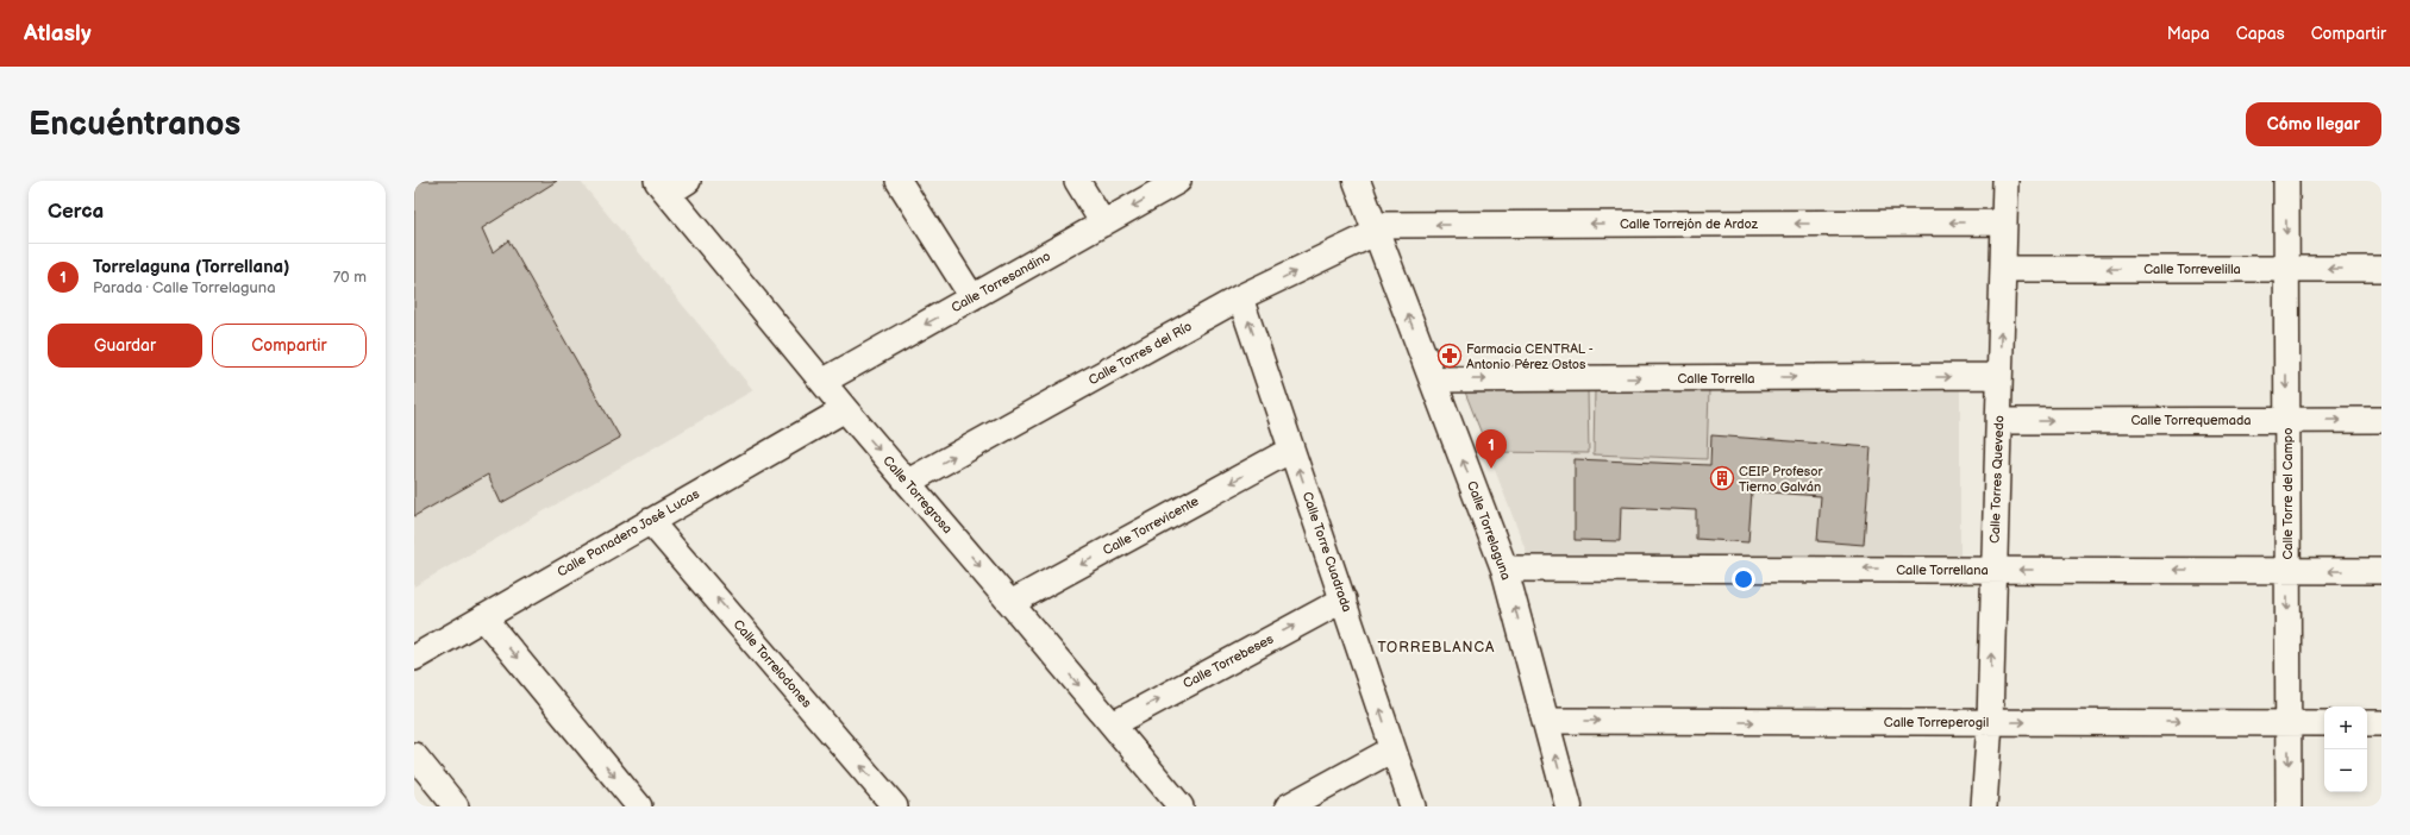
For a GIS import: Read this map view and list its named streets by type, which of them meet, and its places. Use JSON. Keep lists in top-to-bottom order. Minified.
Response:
{"streets":{"street":["Calle Torrejón de Ardoz","Calle Torrevelilla","Calle Torresandino","Calle Torres del Río","Calle Torrella","Calle Torrequemada","Calle Torres Quevedo","Calle Torre del Campo","Calle Torregrosa","Calle Torrevicente","Calle Torrelaguna","Calle Panadero José Lucas","Calle Torre Cuadrada","Calle Torrellana","Calle Torrebeses","Calle Torrelodones","Calle Torreperogil"]},"crossings":[["Calle Torrejón de Ardoz","Calle Torres del Río"],["Calle Torrejón de Ardoz","Calle Torres Quevedo"],["Calle Torrejón de Ardoz","Calle Torrelaguna"],["Calle Torrevelilla","Calle Torres Quevedo"],["Calle Torrevelilla","Calle Torre del Campo"],["Calle Torresandino","Calle Torregrosa"],["Calle Torres del Río","Calle Torregrosa"],["Calle Torres del Río","Calle Torrelaguna"],["Calle Torres del Río","Calle Torre Cuadrada"],["Calle Torrella","Calle Torres Quevedo"],["Calle Torrella","Calle Torrelaguna"],["Calle Torrequemada","Calle Torres Quevedo"],["Calle Torrequemada","Calle Torre del Campo"],["Calle Torres Quevedo","Calle Torrellana"],["Calle Torres Quevedo","Calle Torreperogil"],["Calle Torre del Campo","Calle Torrellana"],["Calle Torre del Campo","Calle Torreperogil"],["Calle Torregrosa","Calle Torrevicente"],["Calle Torregrosa","Calle Panadero José Lucas"],["Calle Torregrosa","Calle Torrebeses"],["Calle Torrevicente","Calle Torre Cuadrada"],["Calle Torrelaguna","Calle Torrellana"],["Calle Torrelaguna","Calle Torreperogil"],["Calle Panadero José Lucas","Calle Torrelodones"],["Calle Torre Cuadrada","Calle Torrebeses"]],"one_way":["Calle Torrejón de Ardoz","Calle Torrevelilla","Calle Torresandino","Calle Torres del Río","Calle Torrella","Calle Torrequemada","Calle Torres Quevedo","Calle Torre del Campo","Calle Torregrosa","Calle Torrevicente","Calle Torrelaguna","Calle Torre Cuadrada","Calle Torrellana","Calle Torreperogil"],"districts":["TORREBLANCA"],"places":{"pharmacy":["Farmacia CENTRAL - Antonio Pérez Ostos"],"building":["CEIP Profesor Tierno Galván"]},"page":{"header":"Atlasly","nav":["Mapa","Capas","Compartir"],"buttons":["Cómo llegar",["Guardar","Compartir"]],"title":"Encuéntranos","heading":"Cerca","list":[{"mark":"1","name":"Torrelaguna (Torrellana)","note":"Parada · Calle Torrelaguna","value":"70 m"}],"pins":"1","map_buttons":["+","−"]}}
